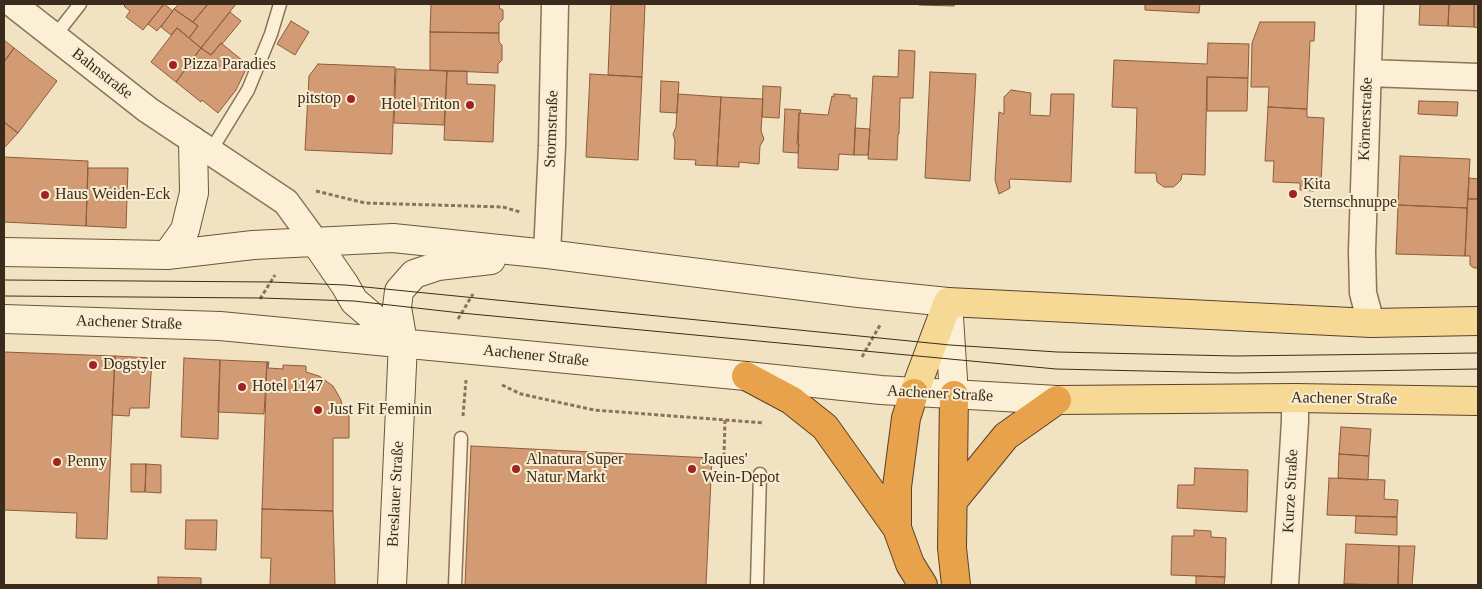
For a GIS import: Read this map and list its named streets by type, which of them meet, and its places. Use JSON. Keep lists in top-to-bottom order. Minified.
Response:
{"streets":{"main road":["Aachener Straße","Breslauer Straße"],"street":["Bahnstraße","Körnerstraße","Stormstraße","Kurze Straße"]},"crossings":[["Aachener Straße","Kurze Straße"],["Aachener Straße","Breslauer Straße"]],"places":["Pizza Paradies","pitstop","Hotel Triton","Kita Sternschnuppe","Haus Weiden-Eck","Dogstyler","Hotel 1147","Just Fit Feminin","Penny","Alnatura Super Natur Markt","Jaques' Wein-Depot"]}
